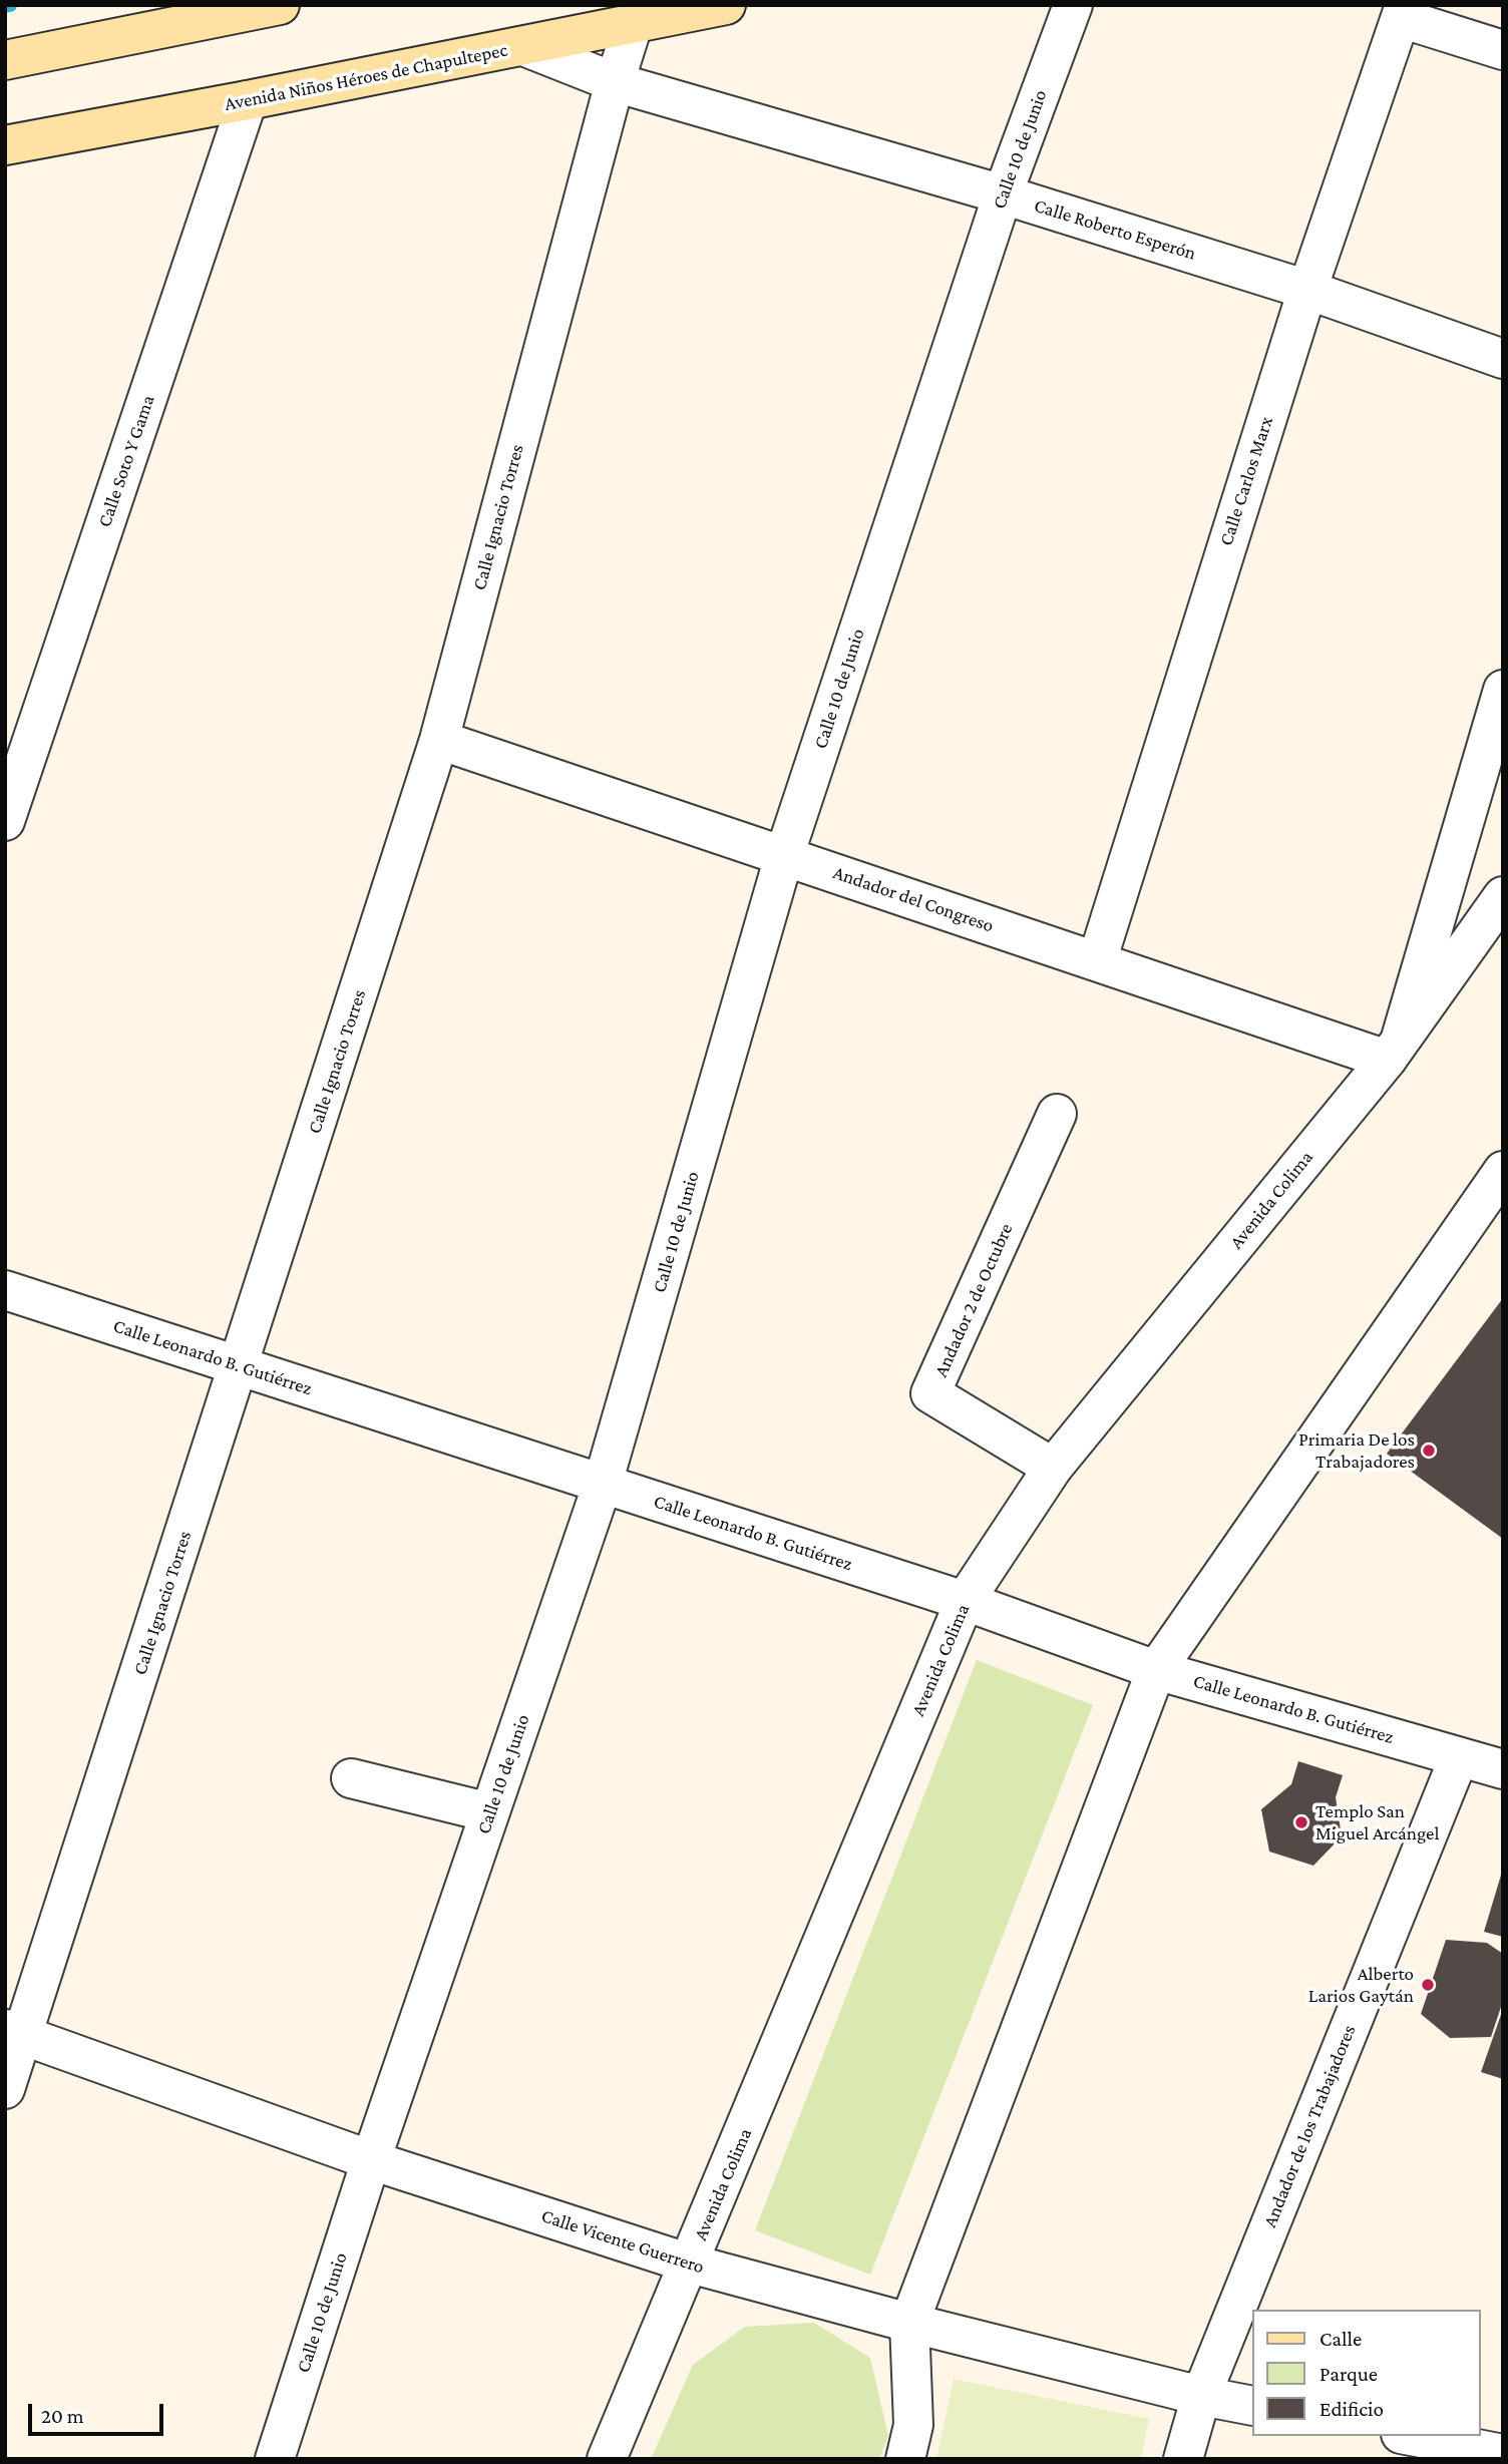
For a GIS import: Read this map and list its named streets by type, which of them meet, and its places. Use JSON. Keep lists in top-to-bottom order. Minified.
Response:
{"streets":{"main road":["Avenida Niños Héroes de Chapultepec"],"street":["Calle 10 de Junio","Calle Roberto Esperón","Calle Soto Y Gama","Calle Carlos Marx","Calle Ignacio Torres","Andador del Congreso","Avenida Colima","Andador 2 de Octubre","Calle Leonardo B. Gutiérrez","Andador de los Trabajadores","Calle Vicente Guerrero"]},"crossings":[["Avenida Niños Héroes de Chapultepec","Calle Roberto Esperón"],["Avenida Niños Héroes de Chapultepec","Calle Soto Y Gama"],["Avenida Niños Héroes de Chapultepec","Calle Ignacio Torres"],["Calle 10 de Junio","Calle Roberto Esperón"],["Calle 10 de Junio","Andador del Congreso"],["Calle 10 de Junio","Calle Leonardo B. Gutiérrez"],["Calle 10 de Junio","Calle Vicente Guerrero"],["Calle Roberto Esperón","Calle Carlos Marx"],["Calle Roberto Esperón","Calle Ignacio Torres"],["Calle Carlos Marx","Andador del Congreso"],["Calle Ignacio Torres","Andador del Congreso"],["Calle Ignacio Torres","Calle Leonardo B. Gutiérrez"],["Calle Ignacio Torres","Calle Vicente Guerrero"],["Andador del Congreso","Avenida Colima"],["Avenida Colima","Andador 2 de Octubre"],["Avenida Colima","Calle Leonardo B. Gutiérrez"],["Avenida Colima","Calle Vicente Guerrero"],["Calle Leonardo B. Gutiérrez","Andador de los Trabajadores"],["Andador de los Trabajadores","Calle Vicente Guerrero"]],"places":["Primaria De los Trabajadores","Templo San Miguel Arcángel","Alberto Larios Gaytán"],"legend":["Calle","Parque","Edificio"],"scale_bar":"20 m"}
